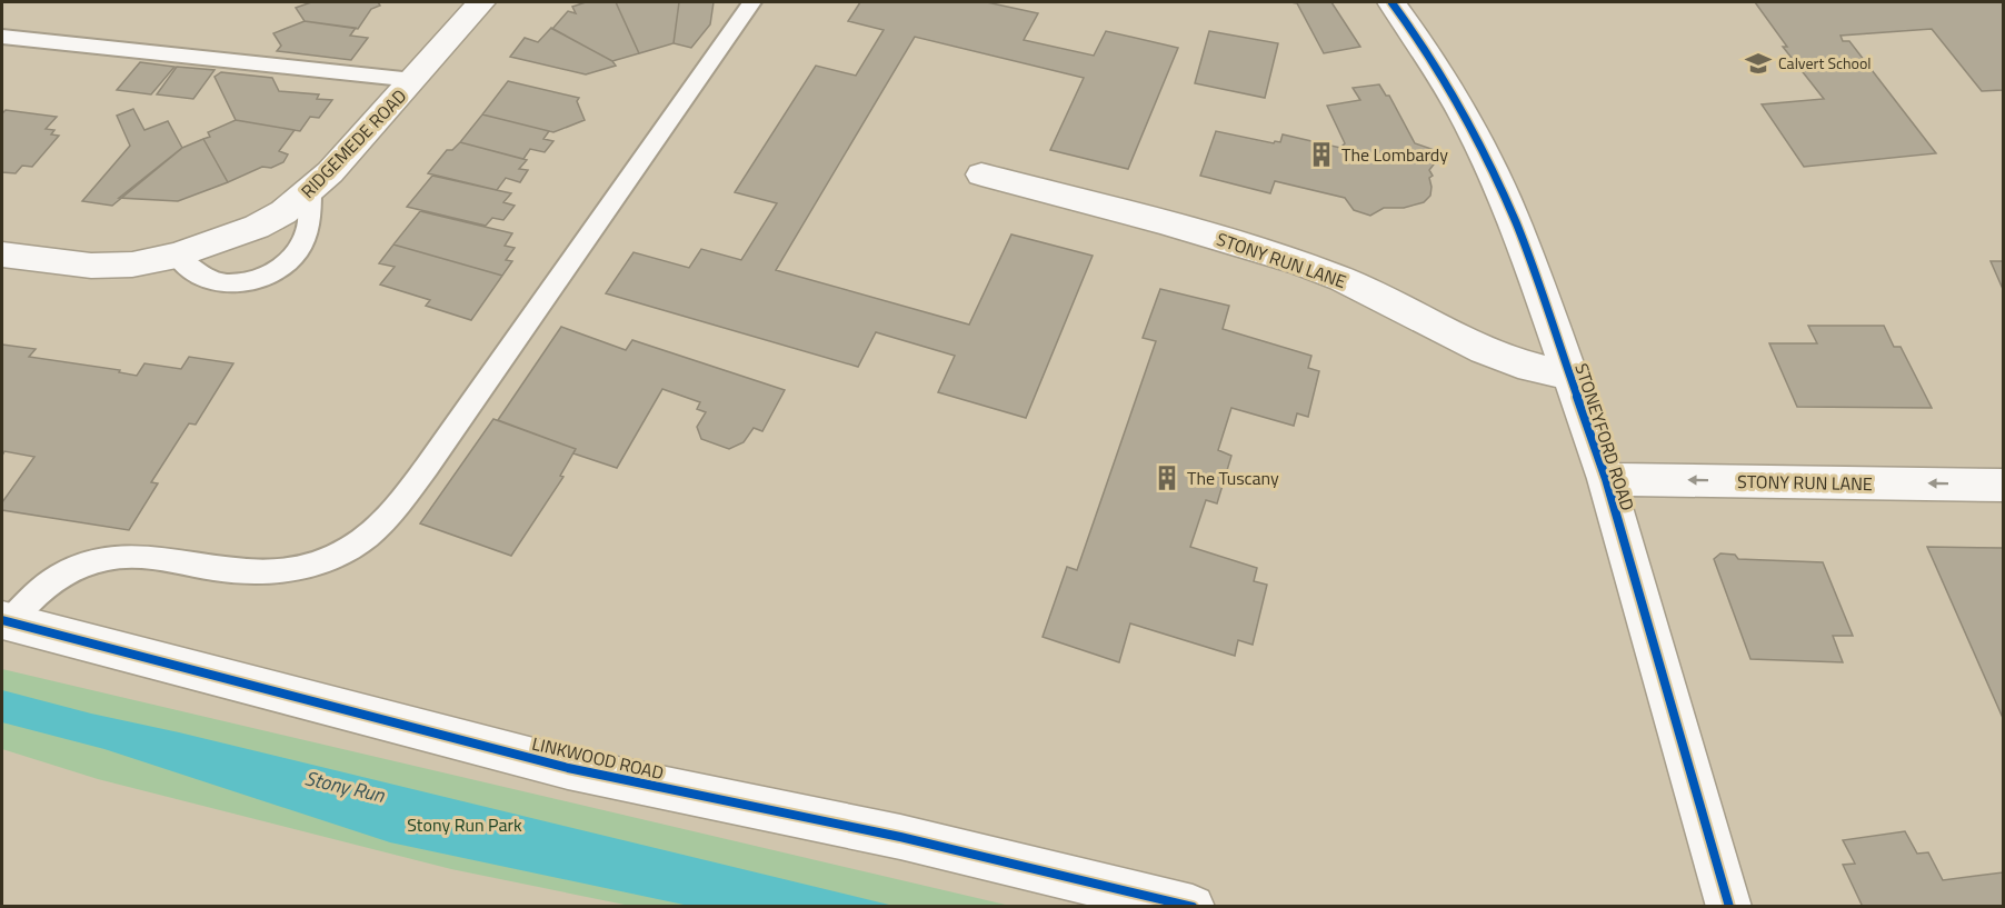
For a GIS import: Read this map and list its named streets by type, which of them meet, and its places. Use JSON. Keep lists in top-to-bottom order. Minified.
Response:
{"streets":{"street":["RIDGEMEDE ROAD","STONY RUN LANE","STONEYFORD ROAD","LINKWOOD ROAD"]},"crossings":[["STONY RUN LANE","STONEYFORD ROAD"]],"one_way":["STONY RUN LANE"],"water":["Stony Run"],"parks":["Stony Run Park"],"places":{"school or university":["Calvert School"],"building":["The Lombardy","The Tuscany"]}}
